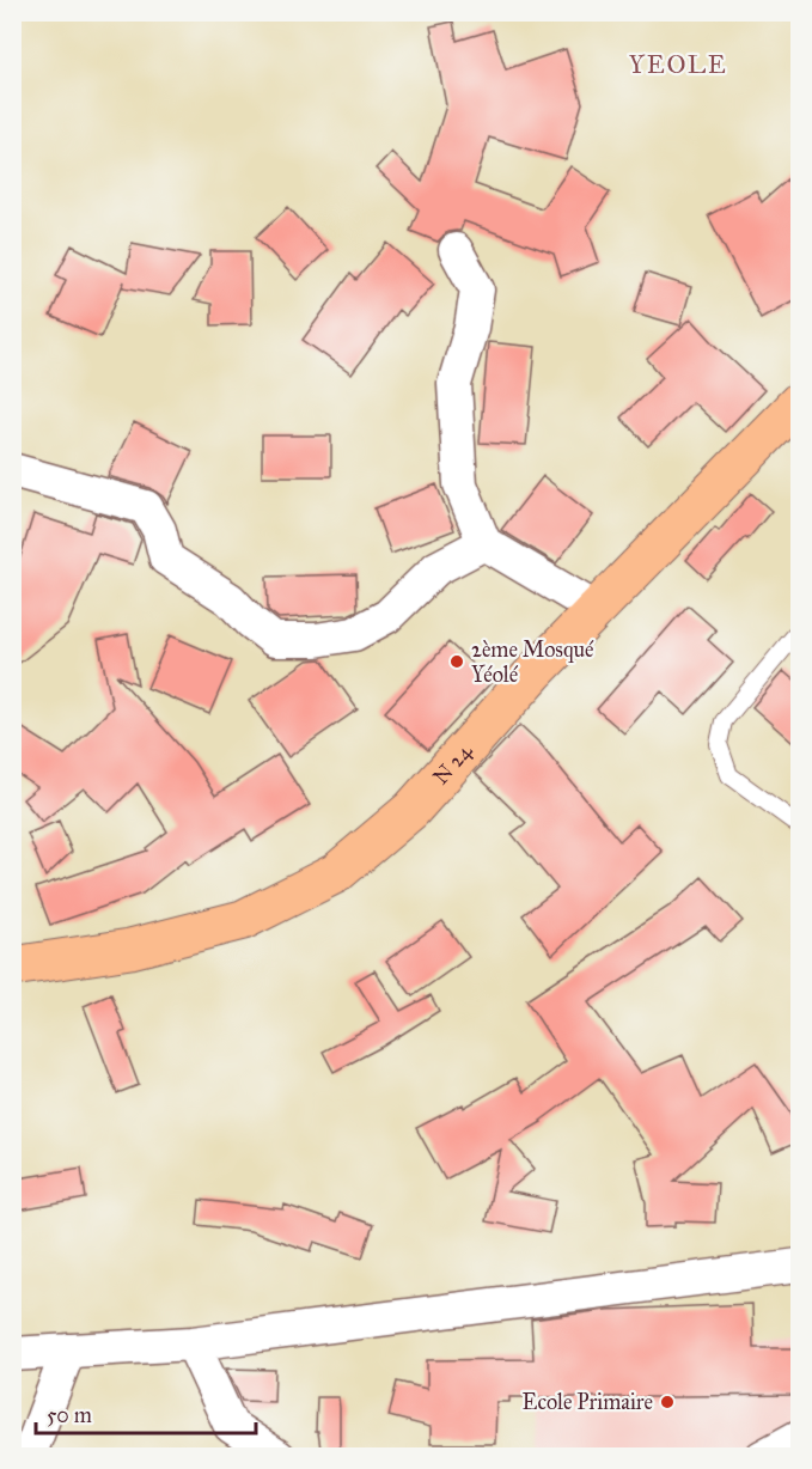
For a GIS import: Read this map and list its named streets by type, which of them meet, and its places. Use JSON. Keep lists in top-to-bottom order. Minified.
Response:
{"streets":{"main road":["N 24"]},"districts":["YEOLE"],"places":["2ème Mosqué Yéolé","Ecole Primaire"],"scale_bar":"50 m"}
